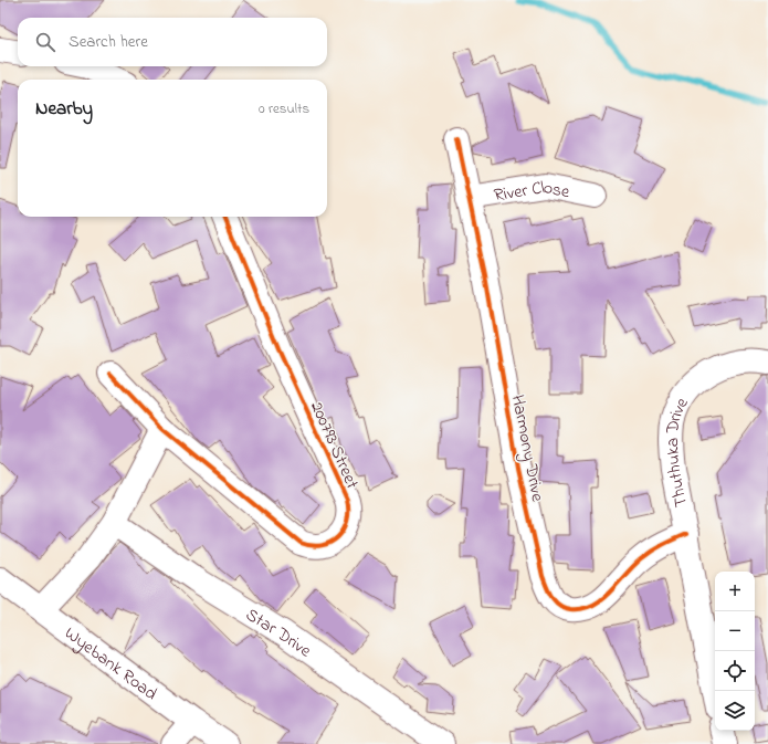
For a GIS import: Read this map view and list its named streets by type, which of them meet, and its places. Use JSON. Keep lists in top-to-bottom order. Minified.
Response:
{"streets":{"street":["River Close","200793 Street","Harmony Drive","Thuthuka Drive","Star Drive","Wyebank Road"]},"crossings":[["River Close","Harmony Drive"],["Harmony Drive","Thuthuka Drive"]],"page":{"search":"Search here","heading":["Nearby","0 results"],"map_buttons":["+","−"]}}
